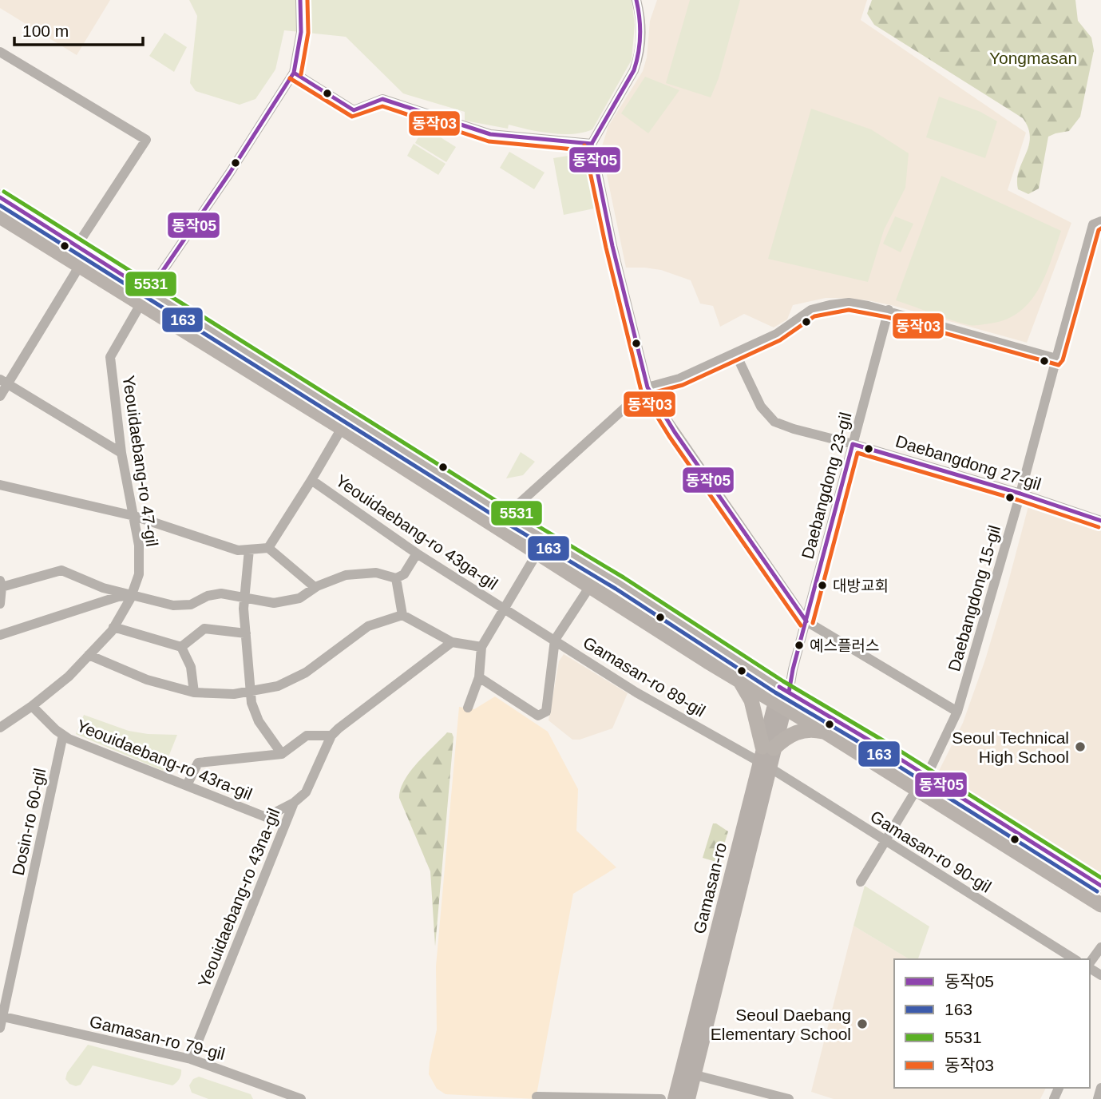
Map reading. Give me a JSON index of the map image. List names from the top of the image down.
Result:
{
  "streets": {
    "main road": ["Gamasan-ro"],
    "street": [
      "Yeouidaebang-ro 47-gil",
      "Daebangdong 27-gil",
      "Daebangdong 23-gil",
      "Yeouidaebang-ro 43ga-gil",
      "Daebangdong 15-gil",
      "Gamasan-ro 89-gil",
      "Yeouidaebang-ro 43ra-gil",
      "Dosin-ro 60-gil",
      "Gamasan-ro 90-gil",
      "Yeouidaebang-ro 43na-gil",
      "Gamasan-ro 79-gil"
    ]
  },
  "crossings": [
    ["Yeouidaebang-ro 47-gil", "Yeouidaebang-ro 43ra-gil"],
    ["Daebangdong 27-gil", "Daebangdong 23-gil"],
    ["Daebangdong 27-gil", "Daebangdong 15-gil"],
    ["Daebangdong 23-gil", "Gamasan-ro"],
    ["Yeouidaebang-ro 43ga-gil", "Gamasan-ro 89-gil"],
    ["Daebangdong 15-gil", "Gamasan-ro 90-gil"],
    ["Gamasan-ro 89-gil", "Gamasan-ro 90-gil"],
    ["Gamasan-ro 89-gil", "Gamasan-ro"],
    ["Yeouidaebang-ro 43ra-gil", "Dosin-ro 60-gil"],
    ["Yeouidaebang-ro 43ra-gil", "Yeouidaebang-ro 43na-gil"],
    ["Dosin-ro 60-gil", "Gamasan-ro 79-gil"],
    ["Gamasan-ro 90-gil", "Gamasan-ro"],
    ["Yeouidaebang-ro 43na-gil", "Gamasan-ro 79-gil"]
  ],
  "parks": ["Yongmasan"],
  "places": [
    "대방교회",
    "예스플러스",
    "Seoul Technical High School",
    "Seoul Daebang Elementary School"
  ],
  "lines": [
    "transit line 동작05",
    "transit line 동작03",
    "transit line 5531",
    "transit line 163"
  ],
  "legend": [
    "동작05",
    "163",
    "5531",
    "동작03"
  ],
  "scale_bar": "100 m"
}
